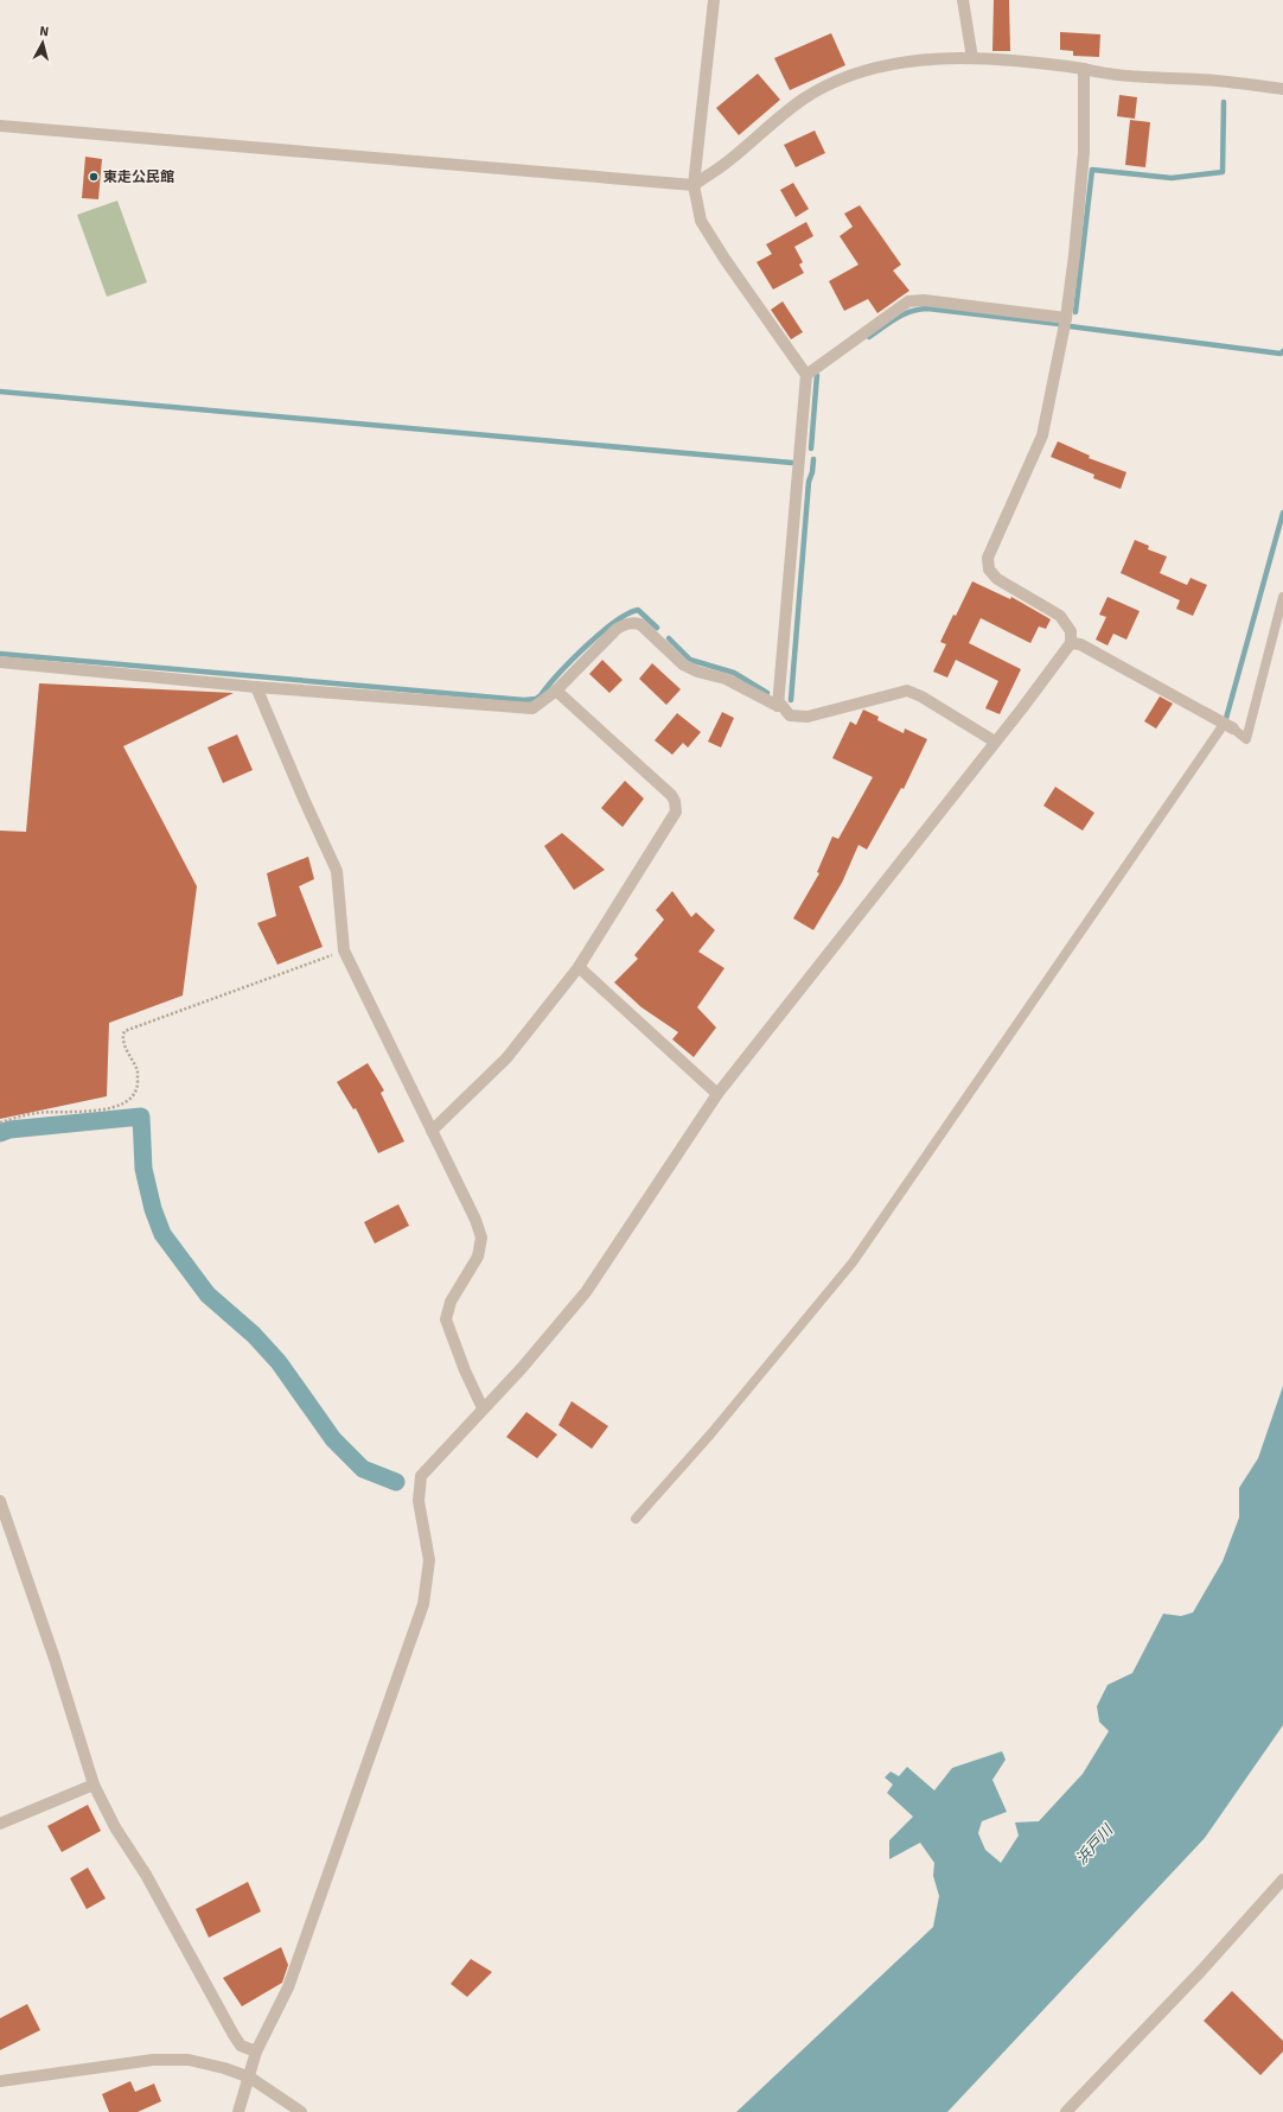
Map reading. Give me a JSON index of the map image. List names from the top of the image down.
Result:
{
  "water": ["浜戸川"],
  "places": ["東走公民館"],
  "north": "top"
}
